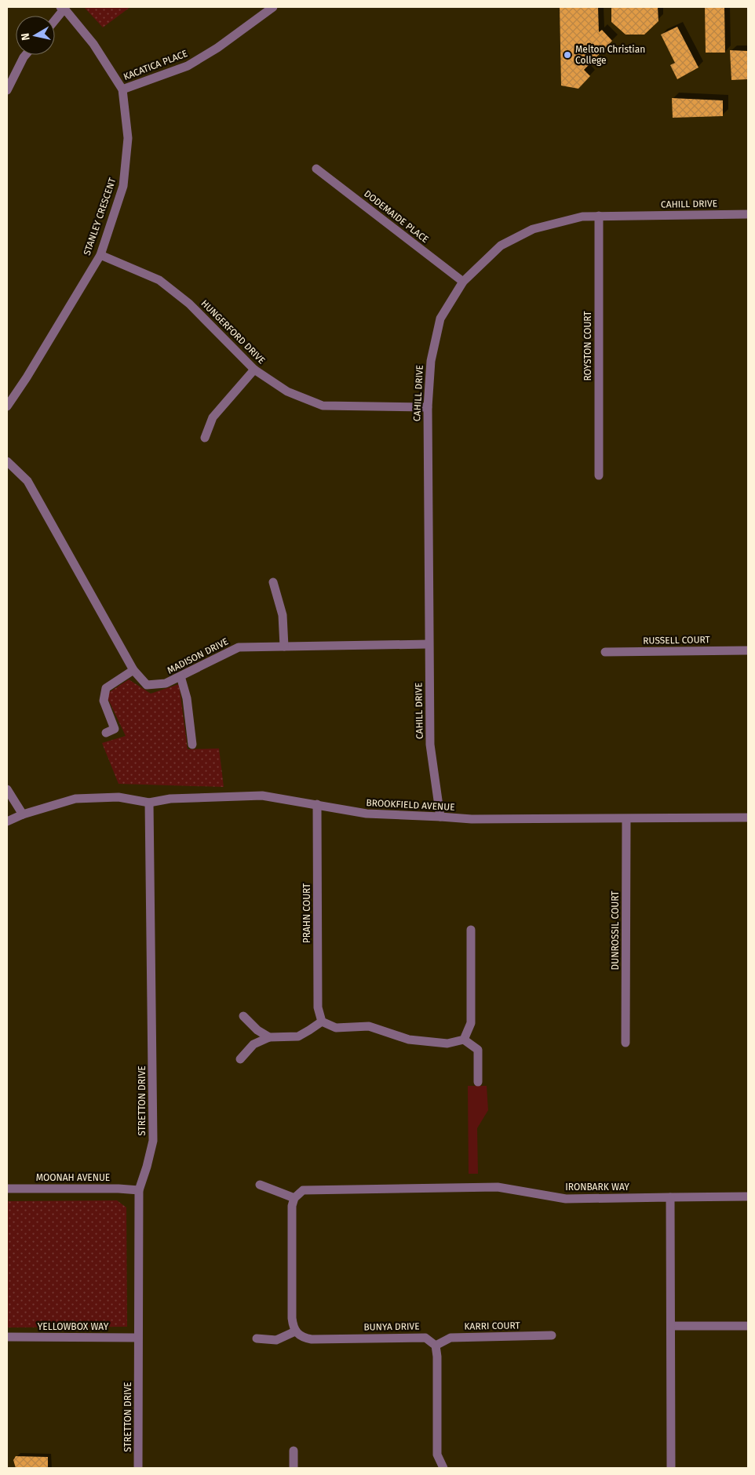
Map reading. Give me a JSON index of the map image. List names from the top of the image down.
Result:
{
  "streets": {
    "street": [
      "KACATICA PLACE",
      "CAHILL DRIVE",
      "STANLEY CRESCENT",
      "DODEMAIDE PLACE",
      "HUNGERFORD DRIVE",
      "ROYSTON COURT",
      "RUSSELL COURT",
      "MADISON DRIVE",
      "BROOKFIELD AVENUE",
      "PRAHN COURT",
      "DUNROSSIL COURT",
      "STRETTON DRIVE",
      "MOONAH AVENUE",
      "IRONBARK WAY",
      "KARRI COURT",
      "YELLOWBOX WAY",
      "BUNYA DRIVE"
    ]
  },
  "crossings": [
    ["KACATICA PLACE", "STANLEY CRESCENT"],
    ["CAHILL DRIVE", "DODEMAIDE PLACE"],
    ["CAHILL DRIVE", "HUNGERFORD DRIVE"],
    ["CAHILL DRIVE", "ROYSTON COURT"],
    ["CAHILL DRIVE", "MADISON DRIVE"],
    ["CAHILL DRIVE", "BROOKFIELD AVENUE"],
    ["STANLEY CRESCENT", "HUNGERFORD DRIVE"],
    ["BROOKFIELD AVENUE", "PRAHN COURT"],
    ["BROOKFIELD AVENUE", "DUNROSSIL COURT"],
    ["BROOKFIELD AVENUE", "STRETTON DRIVE"],
    ["STRETTON DRIVE", "MOONAH AVENUE"],
    ["STRETTON DRIVE", "YELLOWBOX WAY"],
    ["KARRI COURT", "BUNYA DRIVE"]
  ],
  "places": ["Melton Christian College"],
  "north": "left"
}
